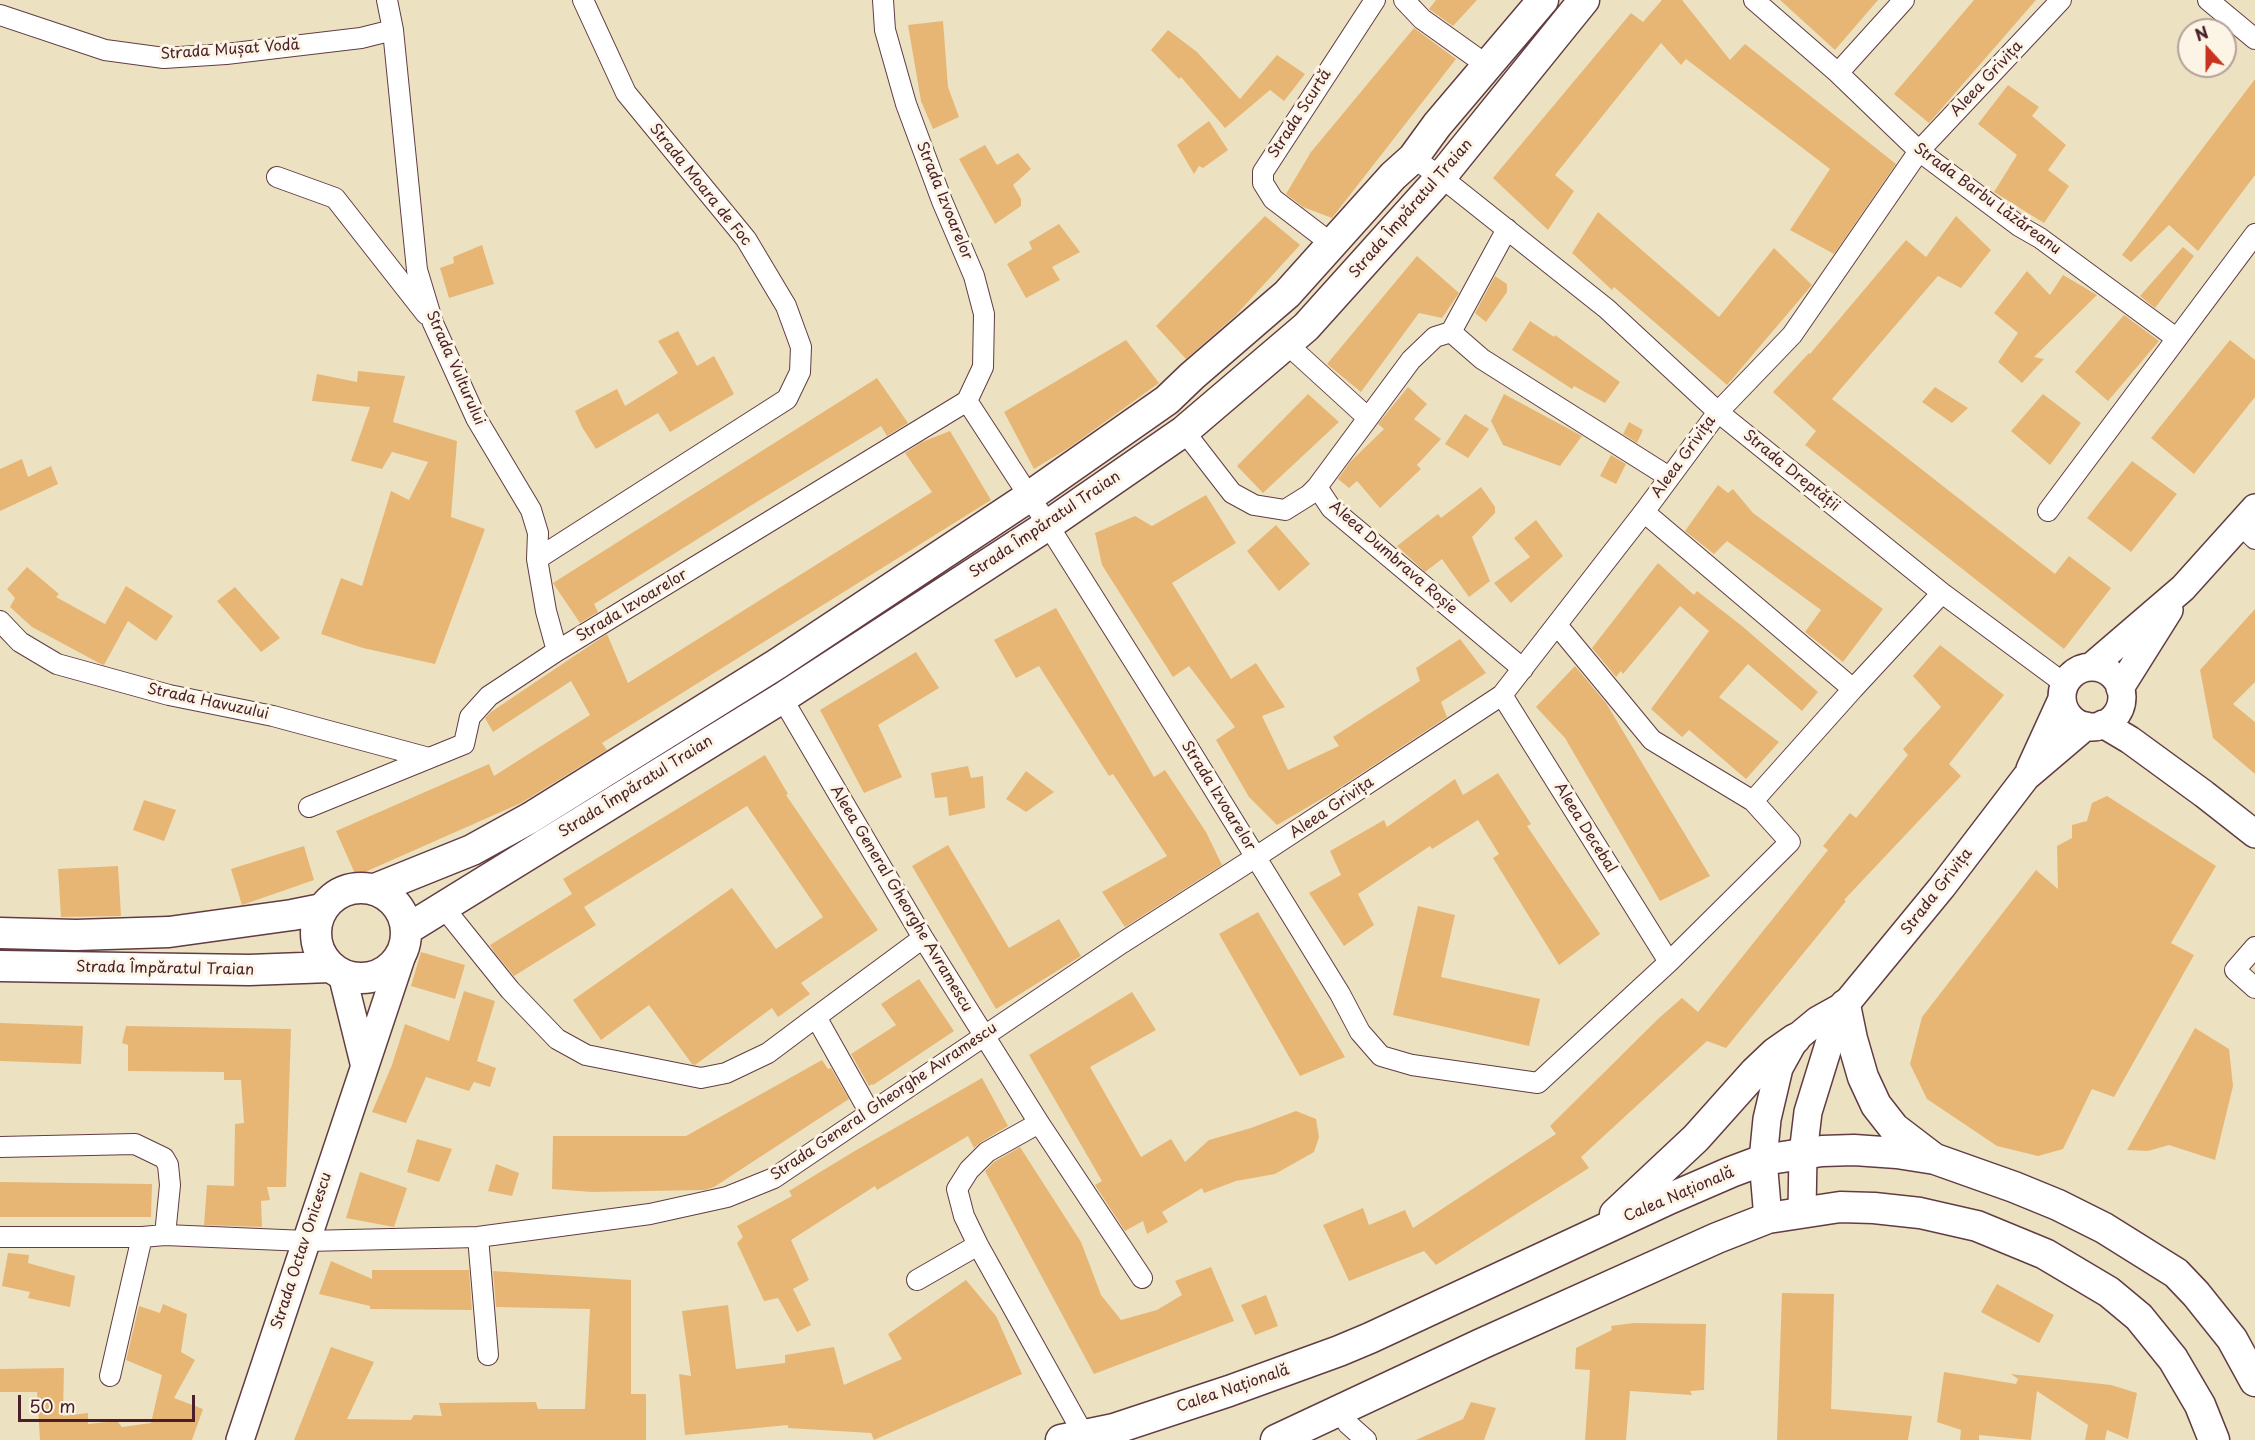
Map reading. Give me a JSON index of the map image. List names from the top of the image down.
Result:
{
  "streets": {
    "main road": [
      "Strada Împăratul Traian",
      "Strada Grivița",
      "Calea Națională",
      "Strada Octav Onicescu"
    ],
    "street": [
      "Strada Mușat Vodă",
      "Aleea Grivița",
      "Strada Scurtă",
      "Strada Moara de Foc",
      "Strada Barbu Lăzăreanu",
      "Strada Izvoarelor",
      "Strada Vulturului",
      "Strada Dreptății",
      "Aleea Dumbrava Roșie",
      "Strada Havuzului",
      "Aleea Decebal",
      "Aleea General Gheorghe Avramescu",
      "Strada General Gheorghe Avramescu"
    ]
  },
  "crossings": [
    ["Strada Mușat Vodă", "Strada Vulturului"],
    ["Aleea Grivița", "Strada Barbu Lăzăreanu"],
    ["Aleea Grivița", "Strada Izvoarelor"],
    ["Aleea Grivița", "Strada Dreptății"],
    ["Aleea Grivița", "Aleea Dumbrava Roșie"],
    ["Aleea Grivița", "Aleea Decebal"],
    ["Aleea Grivița", "Strada General Gheorghe Avramescu"],
    ["Strada Scurtă", "Strada Împăratul Traian"],
    ["Strada Moara de Foc", "Strada Vulturului"],
    ["Strada Izvoarelor", "Strada Împăratul Traian"],
    ["Strada Izvoarelor", "Strada Vulturului"],
    ["Strada Izvoarelor", "Strada Havuzului"],
    ["Strada Izvoarelor", "Aleea Decebal"],
    ["Strada Izvoarelor", "Strada General Gheorghe Avramescu"],
    ["Strada Împăratul Traian", "Strada Dreptății"],
    ["Strada Împăratul Traian", "Aleea Dumbrava Roșie"],
    ["Strada Împăratul Traian", "Aleea General Gheorghe Avramescu"],
    ["Strada Împăratul Traian", "Strada Octav Onicescu"],
    ["Strada Dreptății", "Strada Grivița"],
    ["Strada Grivița", "Calea Națională"],
    ["Aleea General Gheorghe Avramescu", "Strada General Gheorghe Avramescu"],
    ["Strada General Gheorghe Avramescu", "Strada Octav Onicescu"]
  ],
  "scale_bar": "50 m",
  "north": "top"
}
